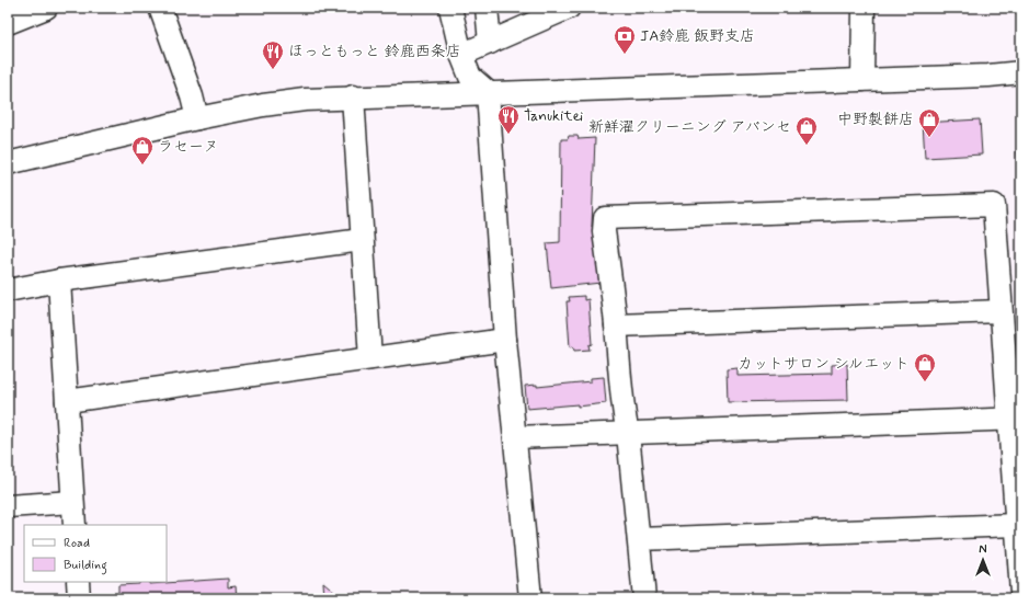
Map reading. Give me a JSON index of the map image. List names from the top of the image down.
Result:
{
  "places": {
    "bank": ["JA鈴鹿 飯野支店"],
    "restaurant": ["ほっともっと 鈴鹿西条店", "Tanukitei"],
    "shop": [
      "中野製餅店",
      "新鮮濯クリーニング アバンセ",
      "ラセーヌ",
      "カットサロン シルエット"
    ]
  },
  "legend": ["Road", "Building"],
  "north": "top"
}
